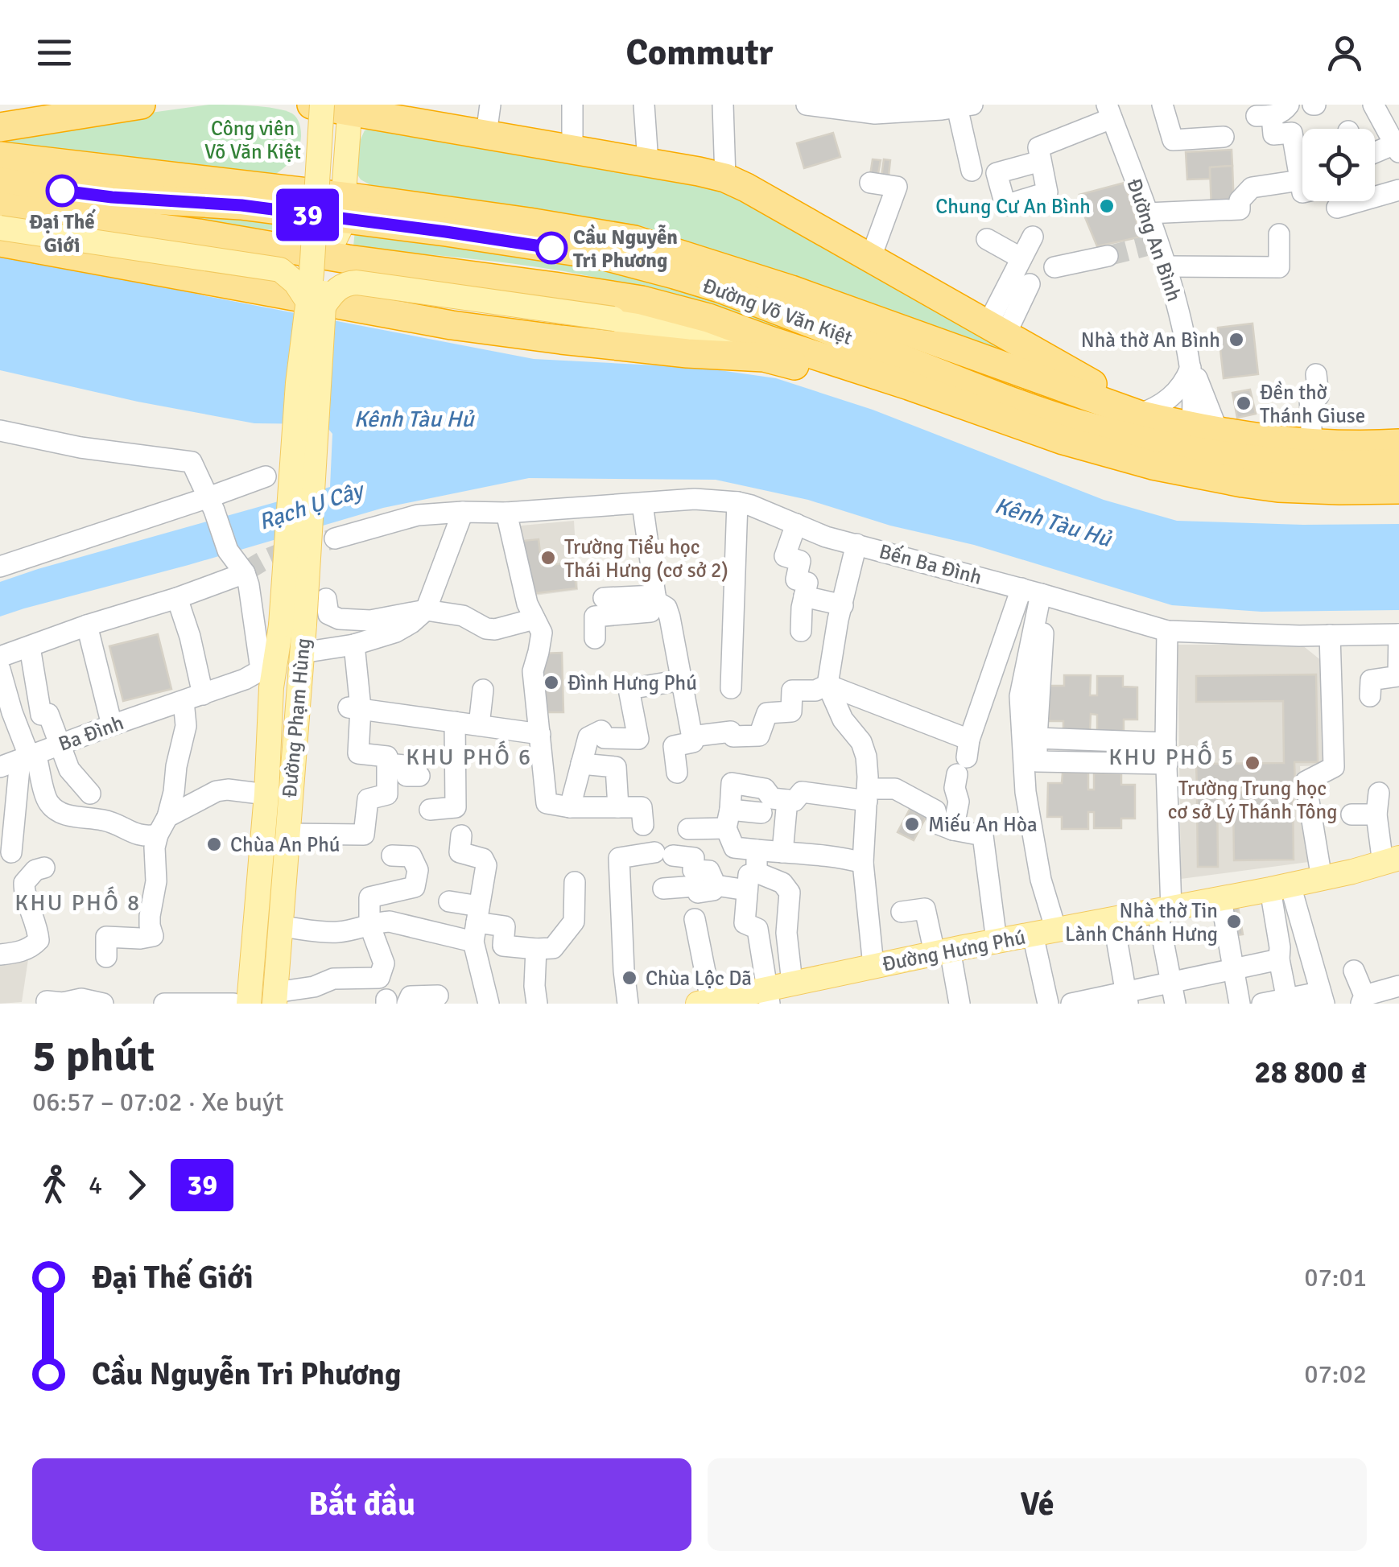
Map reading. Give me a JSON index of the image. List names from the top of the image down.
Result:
{
  "streets": {
    "highway": ["Đường Võ Văn Kiệt"],
    "main road": ["Đường Phạm Hùng", "Đường Hưng Phú"],
    "street": ["Đường An Bình", "Bến Ba Đình", "Ba Đình"]
  },
  "crossings": [
    ["Đường An Bình", "Đường Võ Văn Kiệt"],
    ["Đường Phạm Hùng", "Ba Đình"]
  ],
  "districts": ["KHU PHỐ 6", "KHU PHỐ 5", "KHU PHỐ 8"],
  "water": ["Kênh Tàu Hủ", "Rạch Ụ Cây"],
  "parks": ["Công viên Võ Văn Kiệt"],
  "places": [
    "Đại Thế Giới",
    "Chung Cư An Bình",
    "Cầu Nguyễn Tri Phương",
    "Nhà thờ An Bình",
    "Đền thờ Thánh Giuse",
    "Trường Tiểu học Thái Hưng (cơ sở 2)",
    "Đình Hưng Phú",
    "Trường Trung học cơ sở Lý Thánh Tông",
    "Miếu An Hòa",
    "Chùa An Phú",
    "Nhà thờ Tin Lành Chánh Hưng",
    "Chùa Lộc Dã"
  ],
  "lines": ["bus line 39"],
  "page": {
    "header": "Commutr",
    "on_map": "39",
    "heading": ["5 phút", "06:57 – 07:02 · Xe buýt", "28 800 ₫"],
    "legs": ["4", "39"],
    "list": [
      {
        "name": "Đại Thế Giới",
        "value": "07:01"
      },
      {
        "name": "Cầu Nguyễn Tri Phương",
        "value": "07:02"
      }
    ],
    "buttons": ["Bắt đầu", "Vé"]
  }
}
